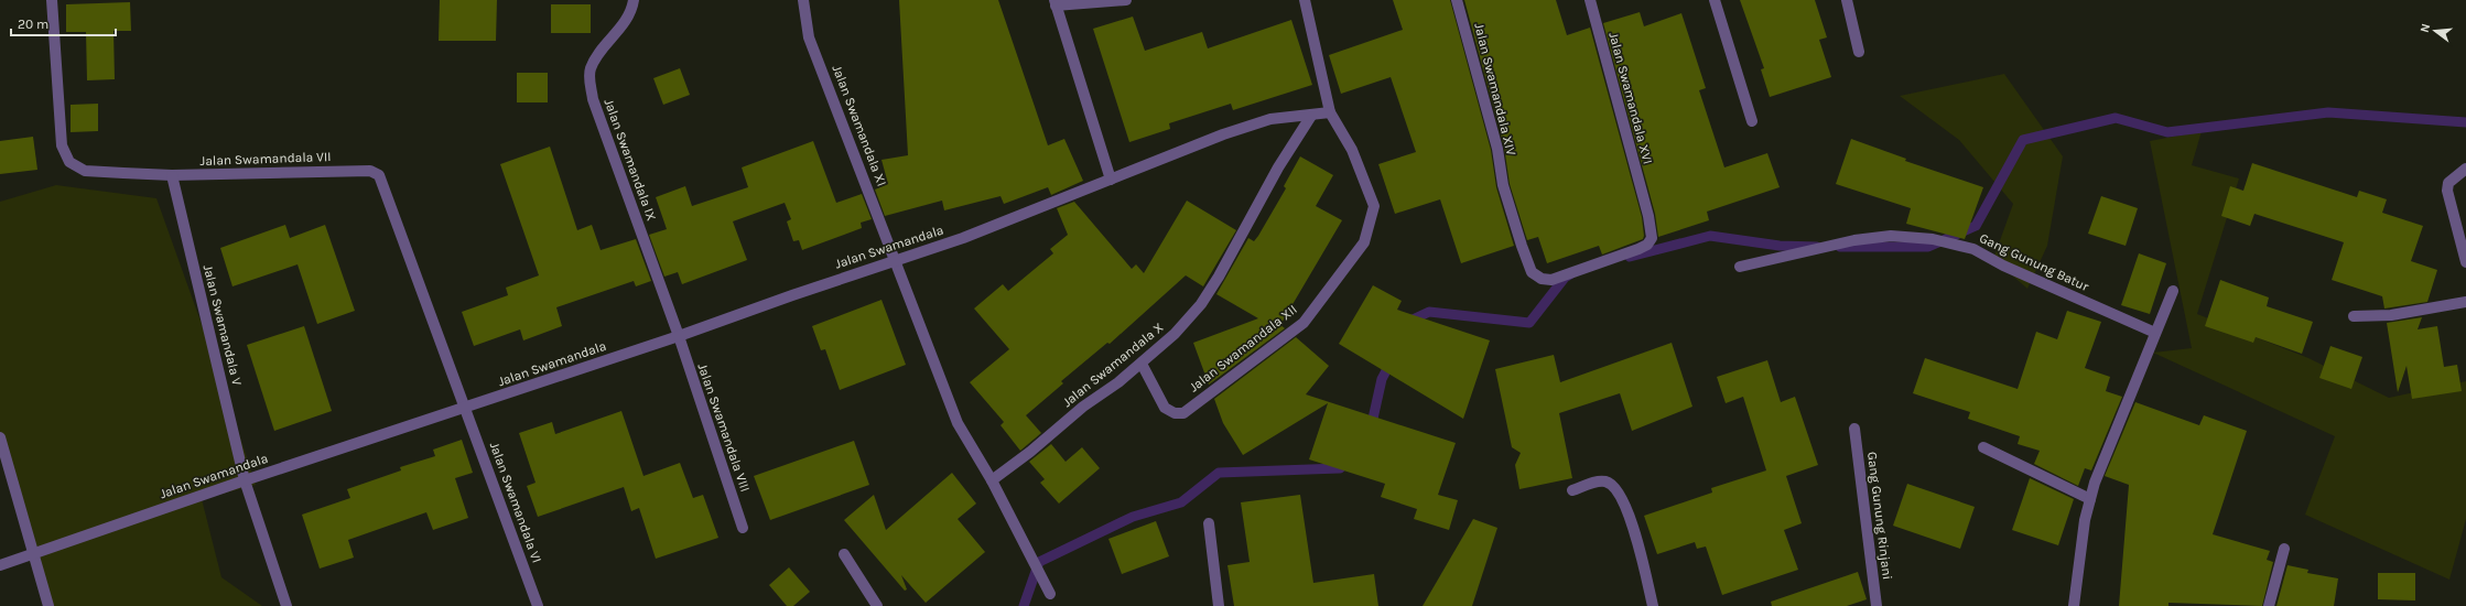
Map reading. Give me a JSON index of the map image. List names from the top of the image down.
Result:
{
  "streets": {
    "street": [
      "Jalan Swamandala XIV",
      "Jalan Swamandala XVI",
      "Jalan Swamandala XI",
      "Jalan Swamandala VII",
      "Jalan Swamandala IX",
      "Jalan Swamandala",
      "Gang Gunung Batur",
      "Jalan Swamandala V",
      "Jalan Swamandala XII",
      "Jalan Swamandala X",
      "Jalan Swamandala VIII",
      "Jalan Swamandala VI",
      "Gang Gunung Rinjani"
    ]
  },
  "crossings": [
    ["Jalan Swamandala XIV", "Jalan Swamandala XVI"],
    ["Jalan Swamandala XI", "Jalan Swamandala"],
    ["Jalan Swamandala VII", "Jalan Swamandala"],
    ["Jalan Swamandala VII", "Jalan Swamandala V"],
    ["Jalan Swamandala VII", "Jalan Swamandala VI"],
    ["Jalan Swamandala IX", "Jalan Swamandala"],
    ["Jalan Swamandala IX", "Jalan Swamandala VIII"],
    ["Jalan Swamandala", "Jalan Swamandala V"],
    ["Jalan Swamandala", "Jalan Swamandala XII"],
    ["Jalan Swamandala", "Jalan Swamandala X"],
    ["Jalan Swamandala", "Jalan Swamandala VIII"],
    ["Jalan Swamandala", "Jalan Swamandala VI"],
    ["Jalan Swamandala XII", "Jalan Swamandala X"]
  ],
  "scale_bar": "20 m",
  "north": "left"
}
